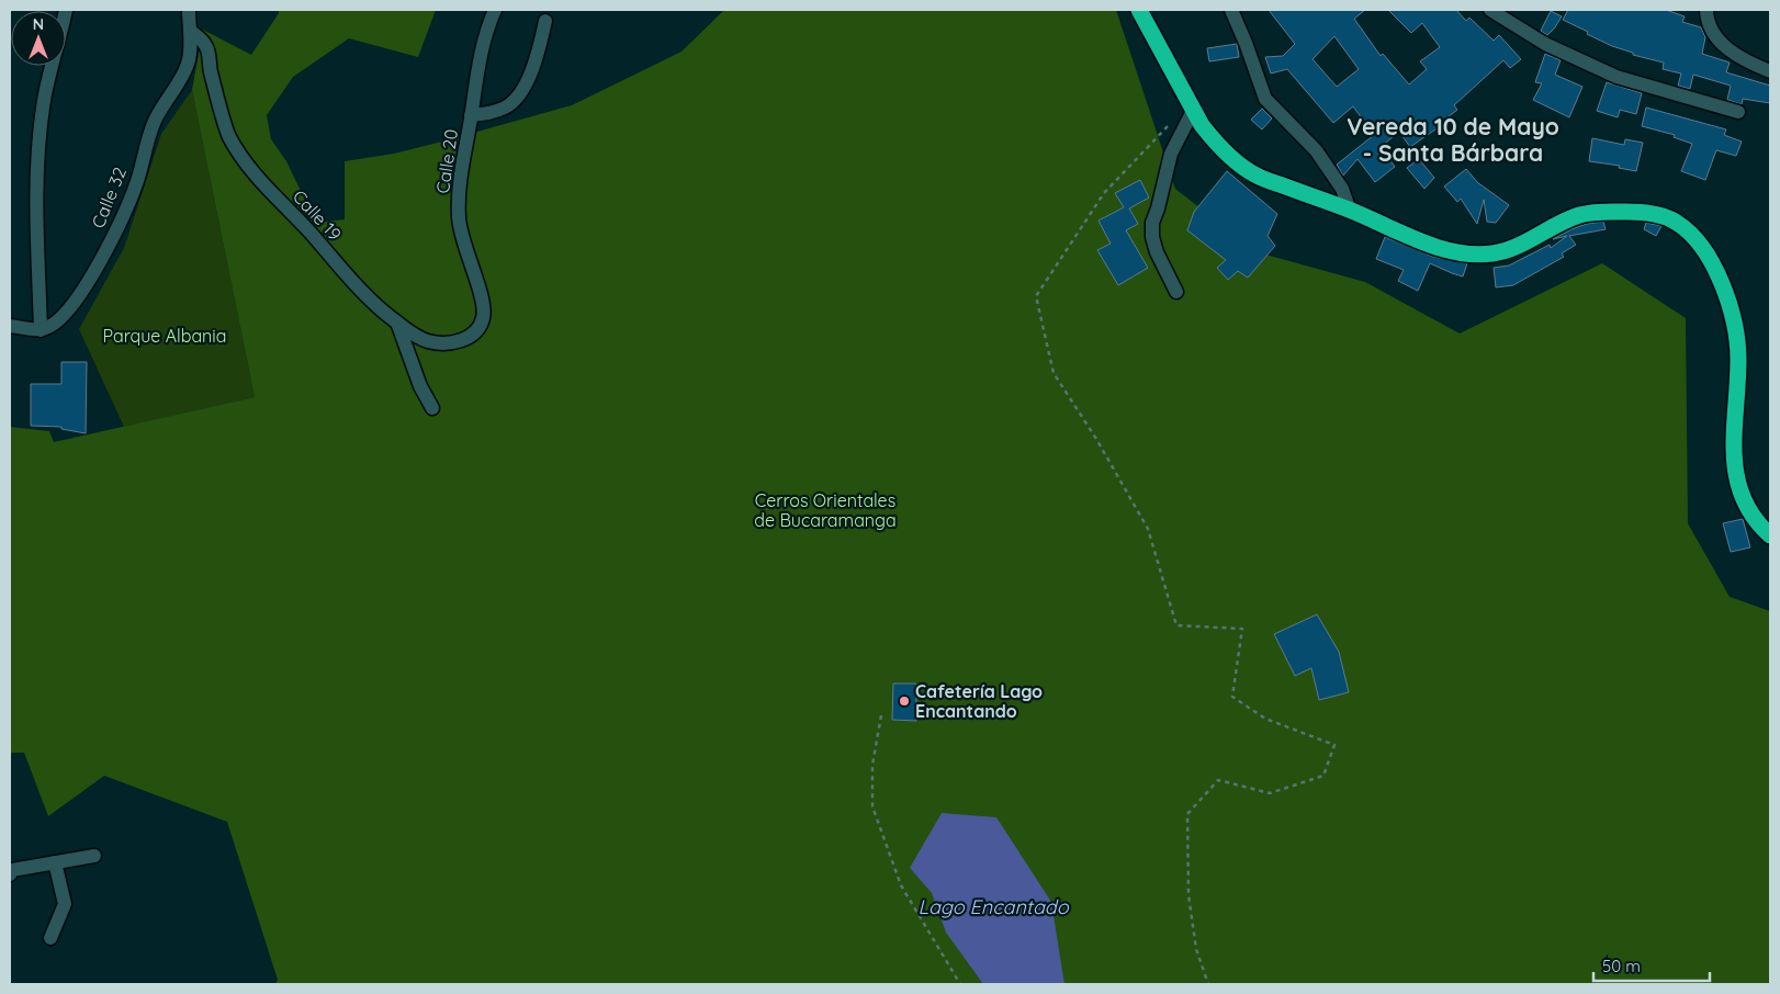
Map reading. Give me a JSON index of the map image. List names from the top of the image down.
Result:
{
  "streets": {
    "street": ["Calle 20", "Calle 32", "Calle 19"]
  },
  "crossings": [
    ["Calle 20", "Calle 19"],
    ["Calle 32", "Calle 19"]
  ],
  "districts": ["Vereda 10 de Mayo - Santa Bárbara"],
  "water": ["Lago Encantado"],
  "parks": ["Parque Albania", "Cerros Orientales de Bucaramanga"],
  "places": ["Cafetería Lago Encantando"],
  "scale_bar": "50 m",
  "north": "top"
}
